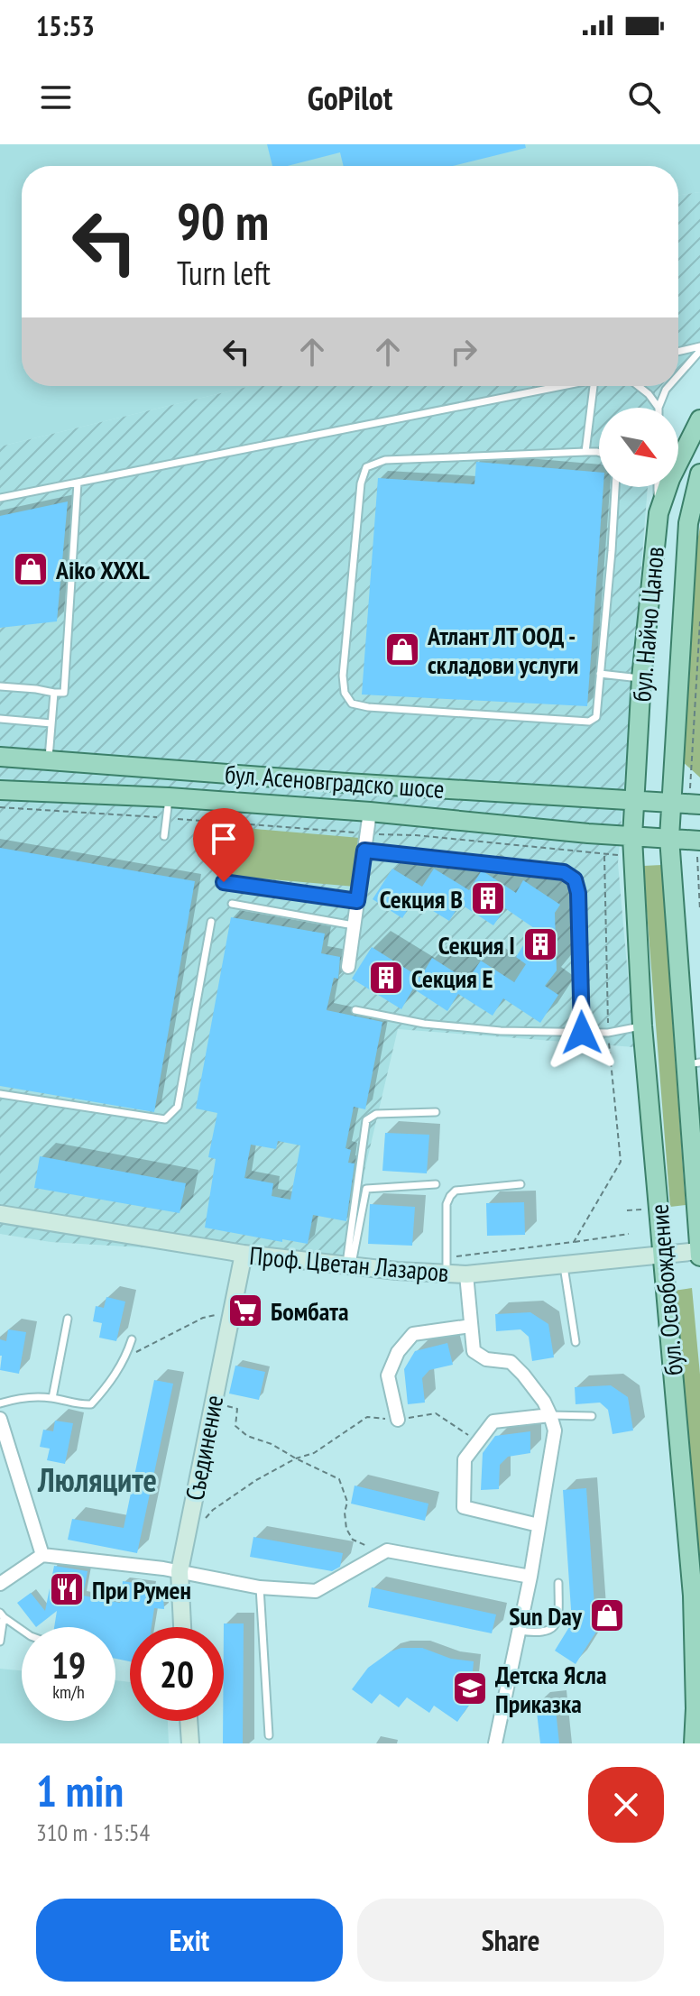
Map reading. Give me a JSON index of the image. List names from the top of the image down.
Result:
{
  "streets": {
    "main road": ["бул. Найчо Цанов", "бул. Асеновградско шосе", "бул. Освобождение"],
    "street": ["Проф. Цветан Лазаров", "Съединение"]
  },
  "crossings": [
    ["бул. Найчо Цанов", "бул. Асеновградско шосе"],
    ["бул. Найчо Цанов", "бул. Освобождение"],
    ["бул. Асеновградско шосе", "бул. Освобождение"],
    ["Проф. Цветан Лазаров", "бул. Освобождение"],
    ["Проф. Цветан Лазаров", "Съединение"]
  ],
  "districts": ["Люляците"],
  "places": {
    "shop": ["Aiko XXXL", "Атлант ЛТ ООД - складови услуги", "Sun Day"],
    "building": ["Секция B", "Секция I", "Секция E"],
    "supermarket": ["Бомбата"],
    "restaurant": ["При Румен"],
    "school or university": ["Детска Ясла Приказка"]
  },
  "north": "bottom right",
  "page": {
    "status": "15:53",
    "header": "GoPilot",
    "turn": ["90 m", "Turn left"],
    "speed": "19 km/h",
    "limit": "20",
    "heading": ["1 min", "310 m · 15:54"],
    "buttons": ["Exit", "Share"]
  }
}
